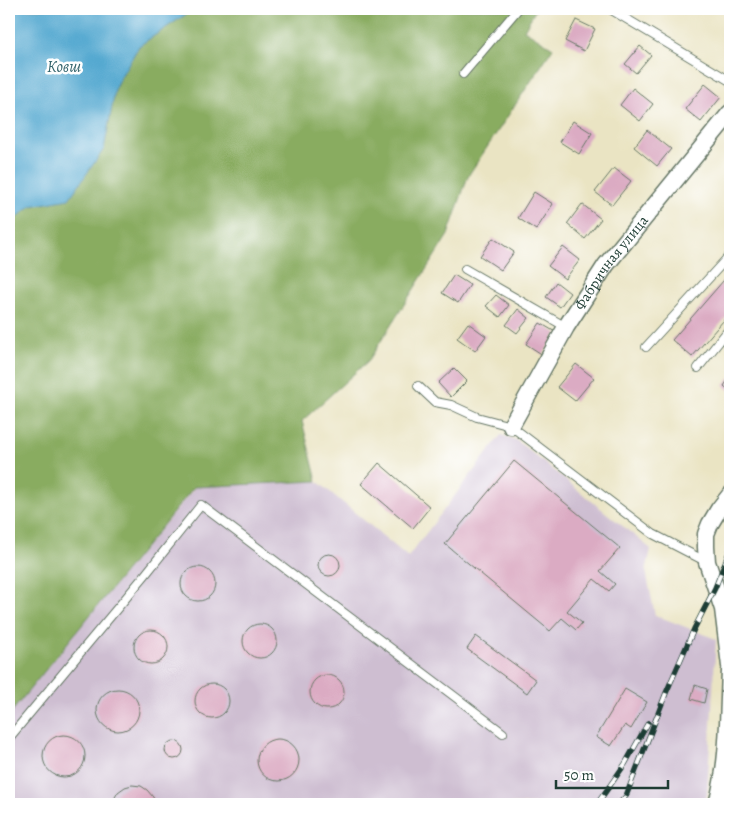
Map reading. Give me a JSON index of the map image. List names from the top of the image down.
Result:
{
  "streets": {
    "street": ["Фабричная улица"]
  },
  "water": ["Ковш"],
  "scale_bar": "50 m"
}
